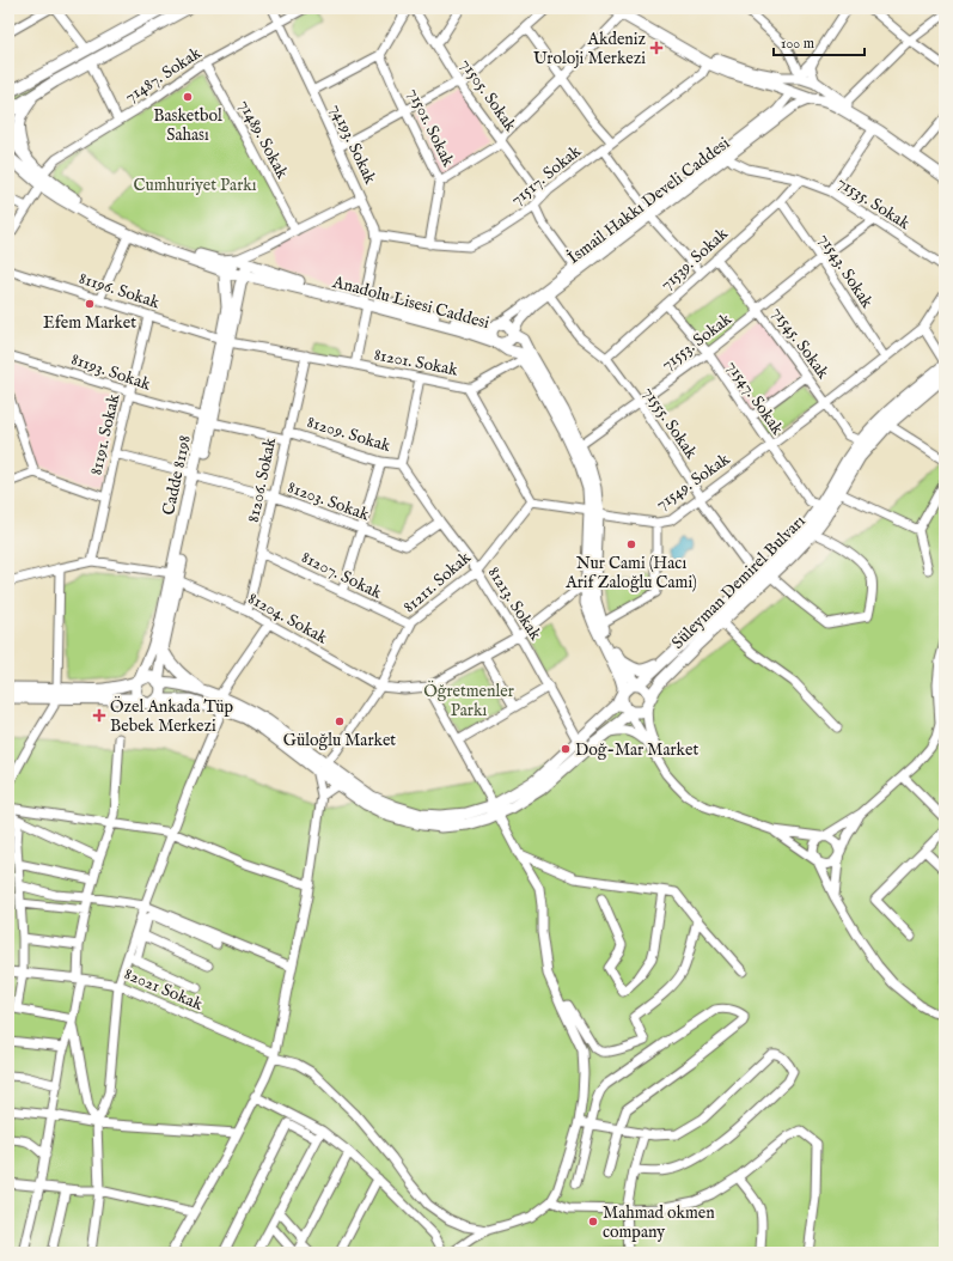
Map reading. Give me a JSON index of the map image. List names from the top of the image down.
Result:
{
  "streets": {
    "main road": ["Anadolu Lisesi Caddesi", "Cadde 81198", "Süleyman Demirel Bulvarı"],
    "street": [
      "71487. Sokak",
      "71505. Sokak",
      "71501. Sokak",
      "71489. Sokak",
      "74193. Sokak",
      "71517. Sokak",
      "İsmail Hakkı Develi Caddesi",
      "71535. Sokak",
      "71539. Sokak",
      "71543. Sokak",
      "81196. Sokak",
      "71553. Sokak",
      "71545. Sokak",
      "81201. Sokak",
      "81193. Sokak",
      "71547. Sokak",
      "71555. Sokak",
      "81209. Sokak",
      "81191. Sokak",
      "81206. Sokak",
      "71549. Sokak",
      "81203. Sokak",
      "81207. Sokak",
      "81211. Sokak",
      "81213. Sokak",
      "81204. Sokak",
      "82021 Sokak"
    ]
  },
  "crossings": [
    ["71487. Sokak", "71489. Sokak"],
    ["71487. Sokak", "74193. Sokak"],
    ["71505. Sokak", "71517. Sokak"],
    ["71501. Sokak", "71517. Sokak"],
    ["74193. Sokak", "71517. Sokak"],
    ["İsmail Hakkı Develi Caddesi", "71535. Sokak"],
    ["İsmail Hakkı Develi Caddesi", "Anadolu Lisesi Caddesi"],
    ["İsmail Hakkı Develi Caddesi", "71555. Sokak"],
    ["71535. Sokak", "71539. Sokak"],
    ["71535. Sokak", "71553. Sokak"],
    ["71539. Sokak", "71543. Sokak"],
    ["71539. Sokak", "71545. Sokak"],
    ["71539. Sokak", "71547. Sokak"],
    ["71539. Sokak", "71555. Sokak"],
    ["71543. Sokak", "71553. Sokak"],
    ["71543. Sokak", "71549. Sokak"],
    ["81196. Sokak", "81201. Sokak"],
    ["81196. Sokak", "81191. Sokak"],
    ["81196. Sokak", "Cadde 81198"],
    ["Anadolu Lisesi Caddesi", "71553. Sokak"],
    ["Anadolu Lisesi Caddesi", "Cadde 81198"],
    ["Anadolu Lisesi Caddesi", "71549. Sokak"],
    ["Anadolu Lisesi Caddesi", "Süleyman Demirel Bulvarı"],
    ["71553. Sokak", "71545. Sokak"],
    ["71553. Sokak", "71547. Sokak"],
    ["71553. Sokak", "71555. Sokak"],
    ["71545. Sokak", "71549. Sokak"],
    ["71545. Sokak", "Süleyman Demirel Bulvarı"],
    ["81201. Sokak", "Cadde 81198"],
    ["81201. Sokak", "81206. Sokak"],
    ["81201. Sokak", "81211. Sokak"],
    ["81193. Sokak", "81209. Sokak"],
    ["81193. Sokak", "81191. Sokak"],
    ["81193. Sokak", "Cadde 81198"],
    ["81193. Sokak", "81206. Sokak"],
    ["71547. Sokak", "71549. Sokak"],
    ["71547. Sokak", "Süleyman Demirel Bulvarı"],
    ["71555. Sokak", "71549. Sokak"],
    ["71555. Sokak", "Süleyman Demirel Bulvarı"],
    ["81209. Sokak", "81206. Sokak"],
    ["81209. Sokak", "81213. Sokak"],
    ["81191. Sokak", "81203. Sokak"],
    ["81191. Sokak", "81204. Sokak"],
    ["Cadde 81198", "81203. Sokak"],
    ["Cadde 81198", "81204. Sokak"],
    ["81206. Sokak", "81203. Sokak"],
    ["81206. Sokak", "81207. Sokak"],
    ["81206. Sokak", "81204. Sokak"],
    ["81203. Sokak", "81213. Sokak"],
    ["81207. Sokak", "81211. Sokak"],
    ["81211. Sokak", "81213. Sokak"],
    ["81211. Sokak", "81204. Sokak"]
  ],
  "parks": ["Cumhuriyet Parkı", "Öğretmenler Parkı"],
  "places": {
    "health": ["Akdeniz Uroloji Merkezi", "Özel Ankada Tüp Bebek Merkezi"],
    "other": [
      "Basketbol Sahası",
      "Efem Market",
      "Nur Cami (Hacı Arif Zaloğlu Cami)",
      "Güloğlu Market",
      "Doğ-Mar Market",
      "Mahmad okmen company"
    ]
  },
  "scale_bar": "100 m"
}
